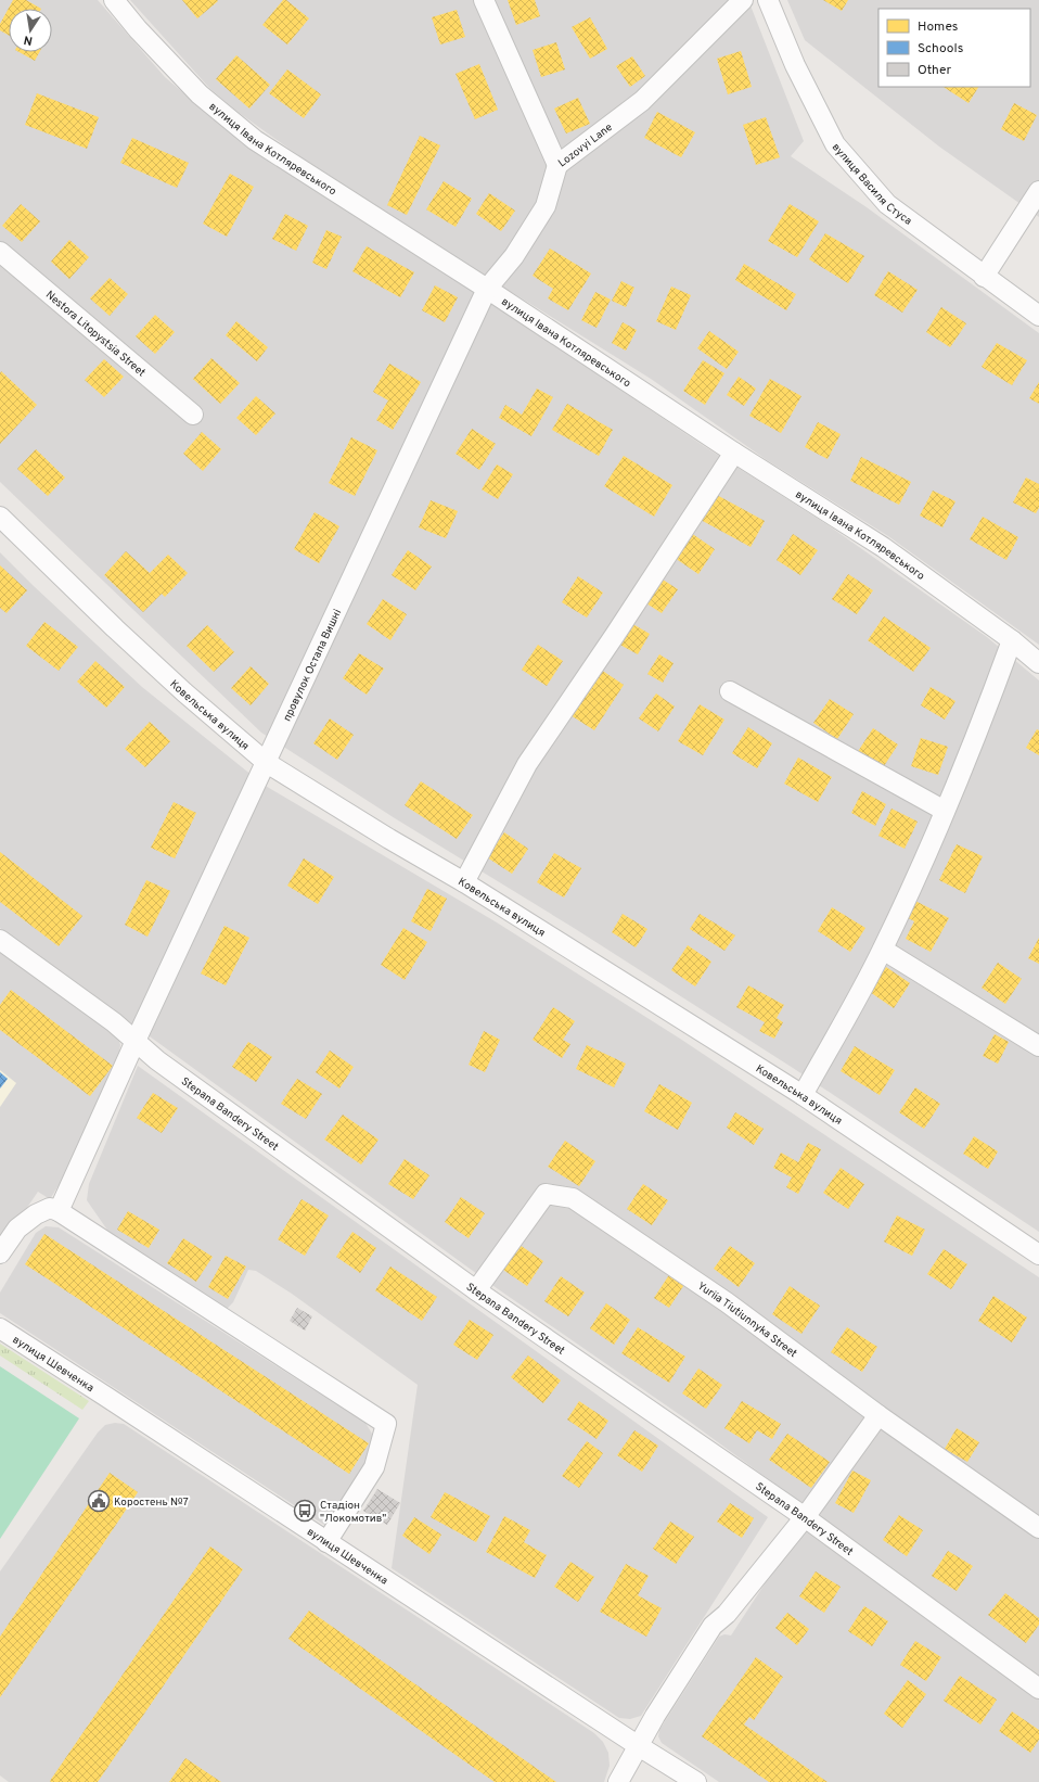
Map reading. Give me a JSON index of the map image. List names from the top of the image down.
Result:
{
  "streets": {
    "street": [
      "Lozovyi Lane",
      "вулиця Івана Котляревського",
      "вулиця Василя Стуса",
      "Nestora Litopystsia Street",
      "провулок Остапа Вишні",
      "Ковельська вулиця",
      "Stepana Bandery Street",
      "Yuriia Tiutiunnyka Street",
      "вулиця Шевченка"
    ]
  },
  "crossings": [
    ["Lozovyi Lane", "провулок Остапа Вишні"],
    ["вулиця Івана Котляревського", "провулок Остапа Вишні"],
    ["провулок Остапа Вишні", "Ковельська вулиця"],
    ["провулок Остапа Вишні", "Stepana Bandery Street"],
    ["Stepana Bandery Street", "Yuriia Tiutiunnyka Street"]
  ],
  "places": {
    "public building": ["Коростень №7"],
    "bus stop": ["Стадіон \"Локомотив\""]
  },
  "legend": ["Homes", "Schools", "Other"],
  "north": "bottom"
}
